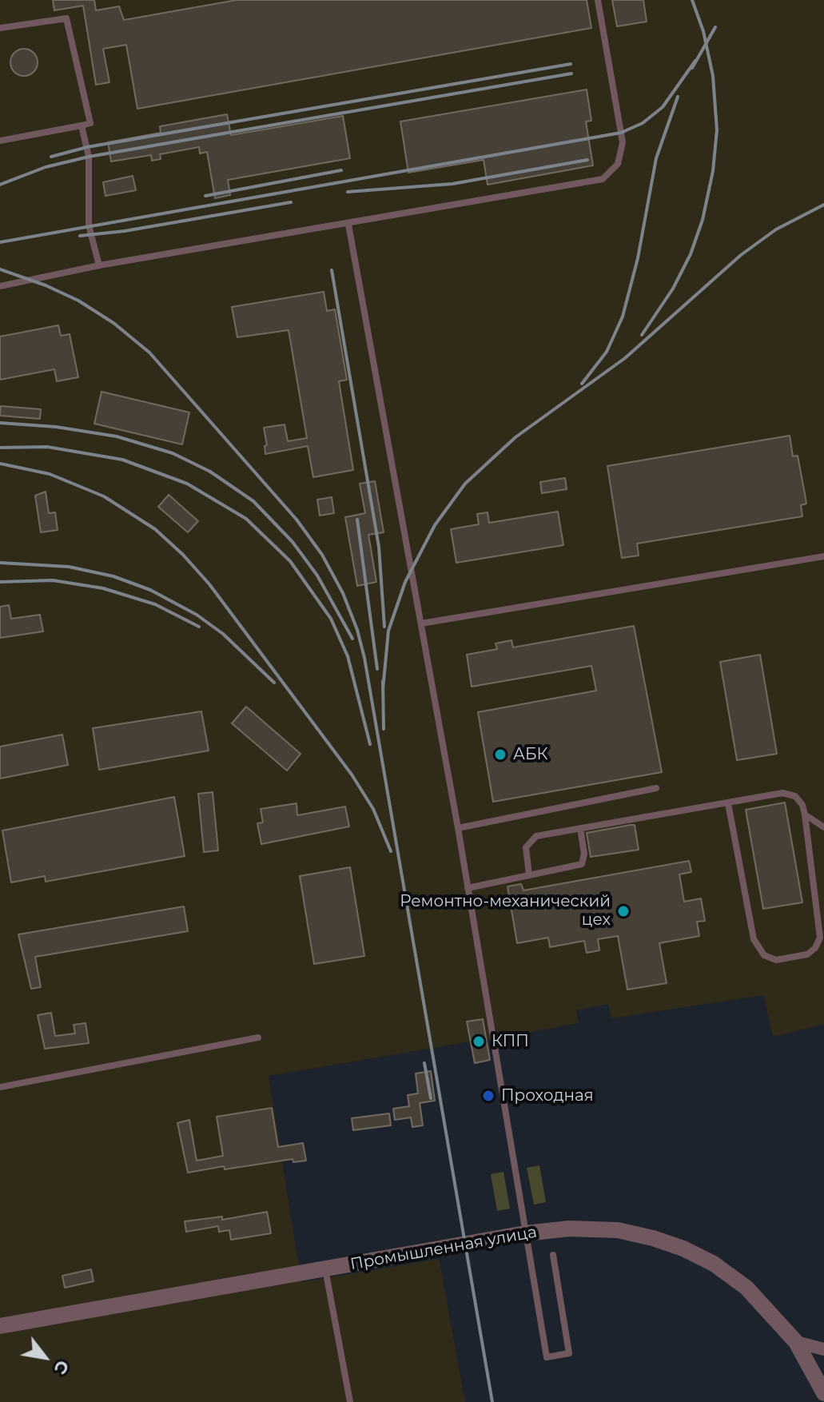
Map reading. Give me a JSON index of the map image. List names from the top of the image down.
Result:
{
  "streets": {
    "street": ["Промышленная улица"]
  },
  "places": [
    "АБК",
    "Ремонтно-механический цех",
    "КПП",
    "Проходная"
  ],
  "north": "bottom right"
}
